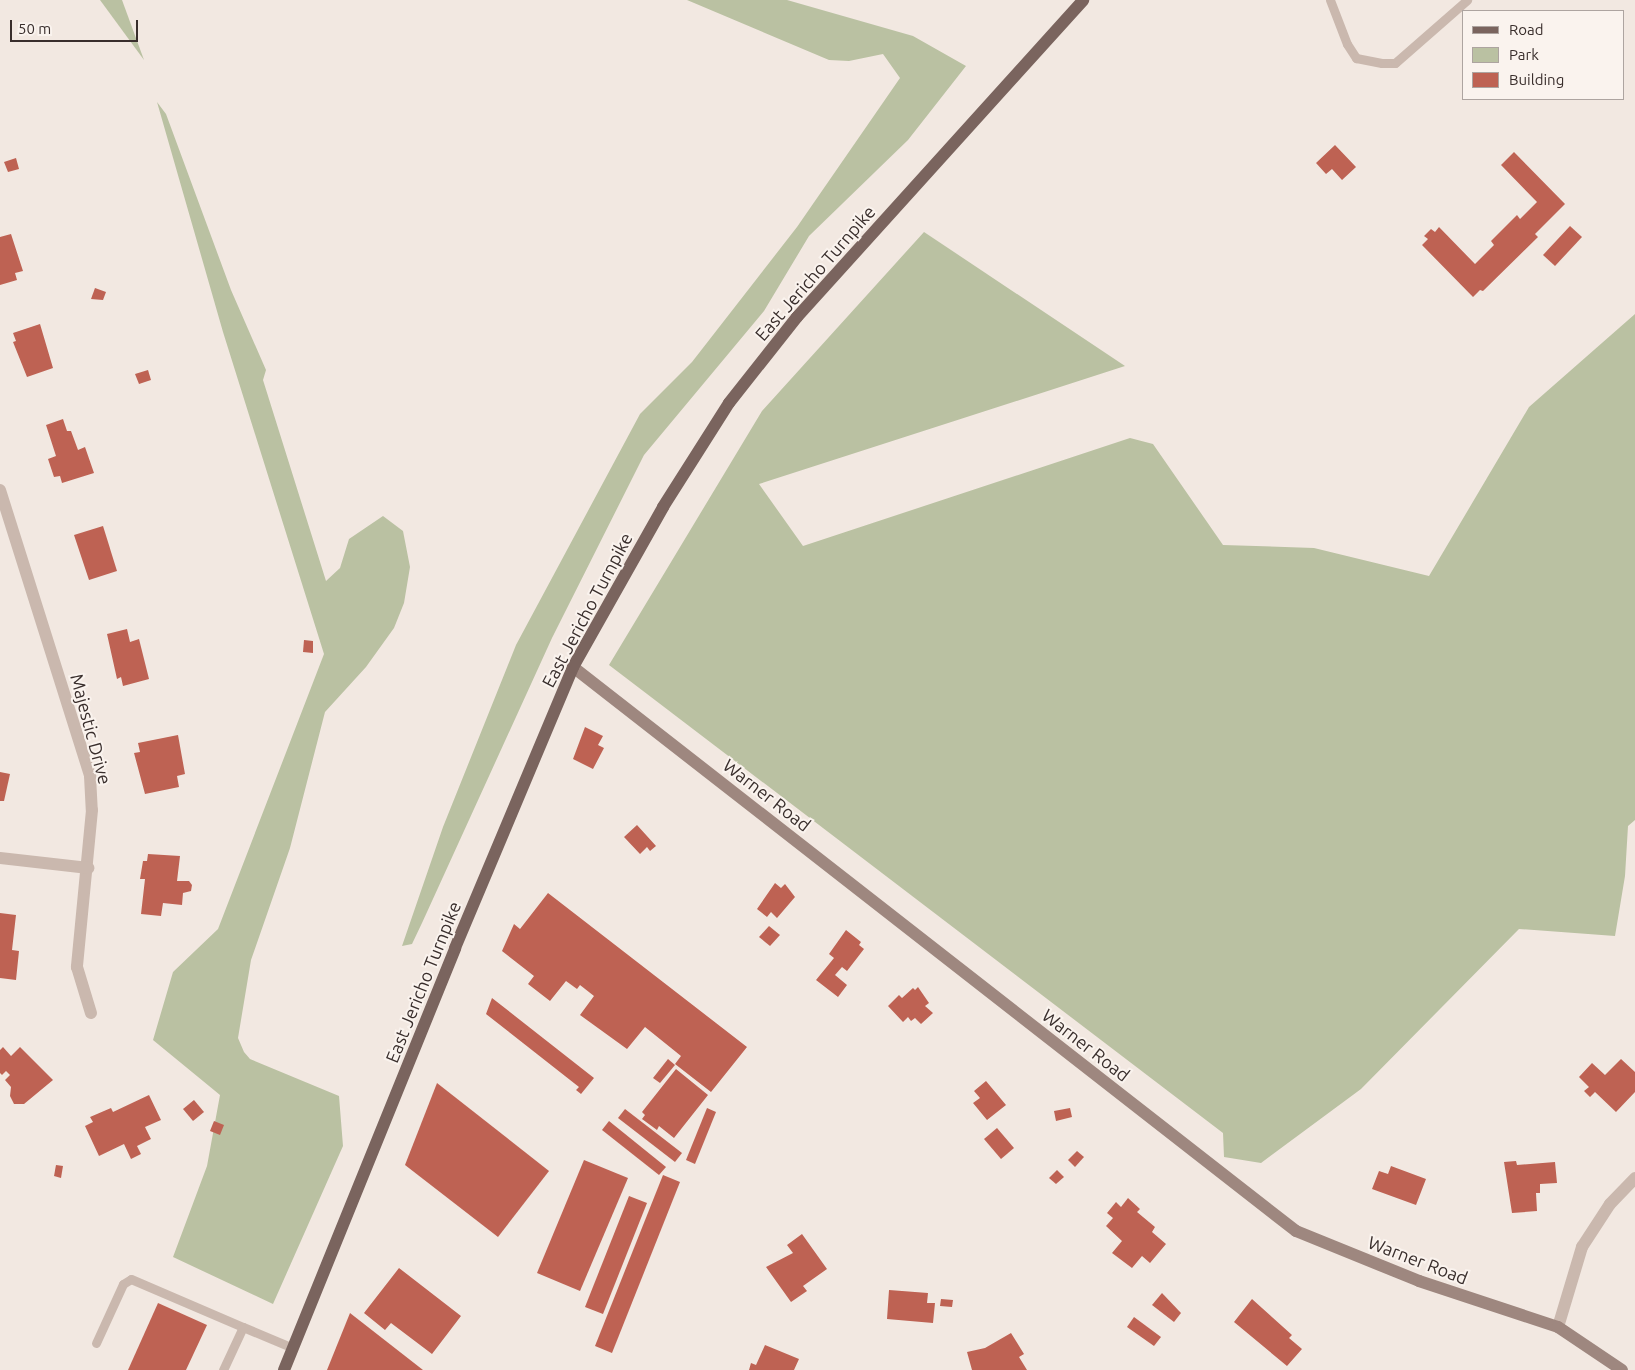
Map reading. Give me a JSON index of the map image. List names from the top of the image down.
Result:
{
  "streets": {
    "main road": ["East Jericho Turnpike"],
    "street": ["Majestic Drive", "Warner Road"]
  },
  "crossings": [
    ["East Jericho Turnpike", "Warner Road"]
  ],
  "legend": ["Road", "Park", "Building"],
  "scale_bar": "50 m"
}
